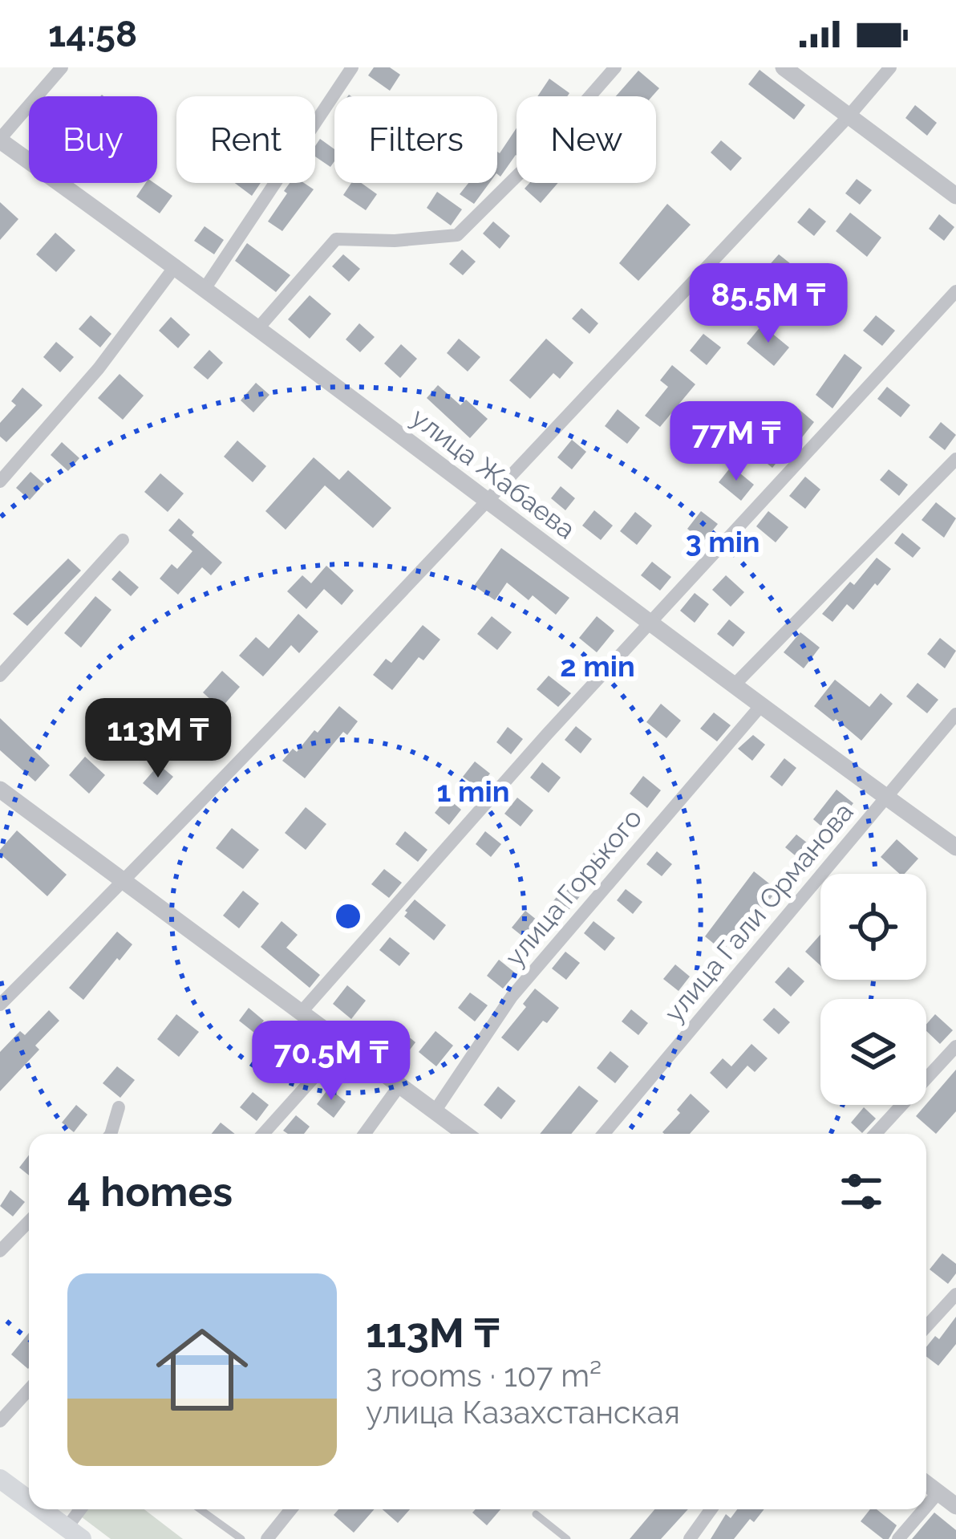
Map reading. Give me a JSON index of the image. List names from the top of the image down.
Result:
{
  "streets": {
    "street": ["улица Жабаева", "улица Горького", "улица Гали Орманова"]
  },
  "crossings": [
    ["улица Жабаева", "улица Горького"],
    ["улица Жабаева", "улица Гали Орманова"]
  ],
  "page": {
    "status": "14:58",
    "chip": [
      "Buy",
      "Rent",
      "Filters",
      "New"
    ],
    "price": [
      "85.5M ₸",
      "77M ₸",
      "113M ₸",
      "70.5M ₸"
    ],
    "heading": "4 homes",
    "list": [
      {
        "name": "113M ₸",
        "note": "3 rooms · 107 m² · улица Казахстанская"
      }
    ]
  },
  "rings": ["3 min", "2 min", "1 min"]
}
